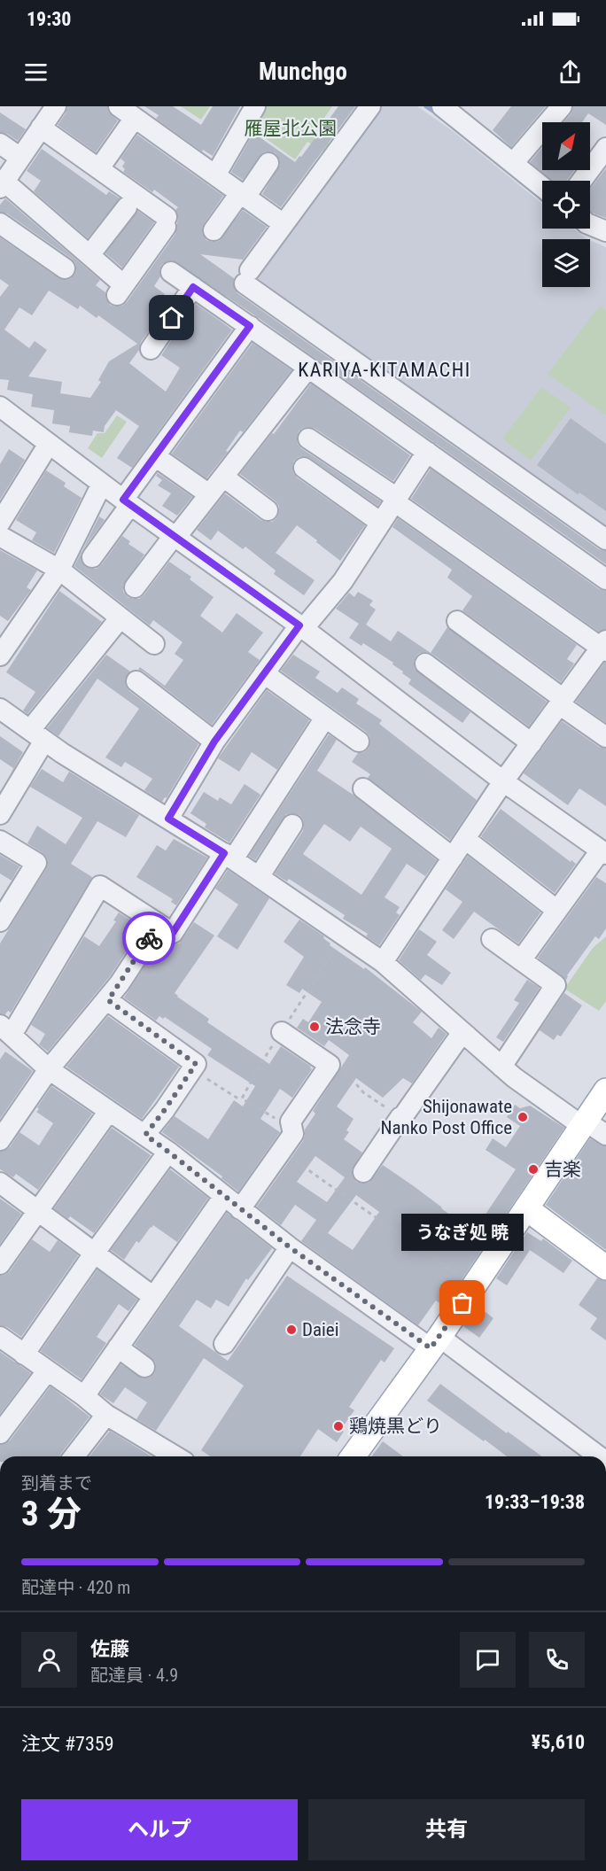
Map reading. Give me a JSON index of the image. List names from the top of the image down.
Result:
{
  "districts": ["KARIYA-KITAMACHI"],
  "parks": ["雁屋北公園"],
  "places": [
    "法念寺",
    "Shijonawate Nanko Post Office",
    "吉楽",
    "うなぎ処 暁",
    "Daiei",
    "鶏焼黒どり"
  ],
  "north": "top right",
  "page": {
    "status": "19:30",
    "header": "Munchgo",
    "bubble": "うなぎ処 暁",
    "heading": ["3 分", "到着まで", "19:33–19:38"],
    "panel": [
      "佐藤",
      "配達員 · 4.9",
      "注文 #7359",
      "¥5,610"
    ],
    "bar": "配達中 · 420 m",
    "buttons": ["ヘルプ", "共有"]
  }
}
